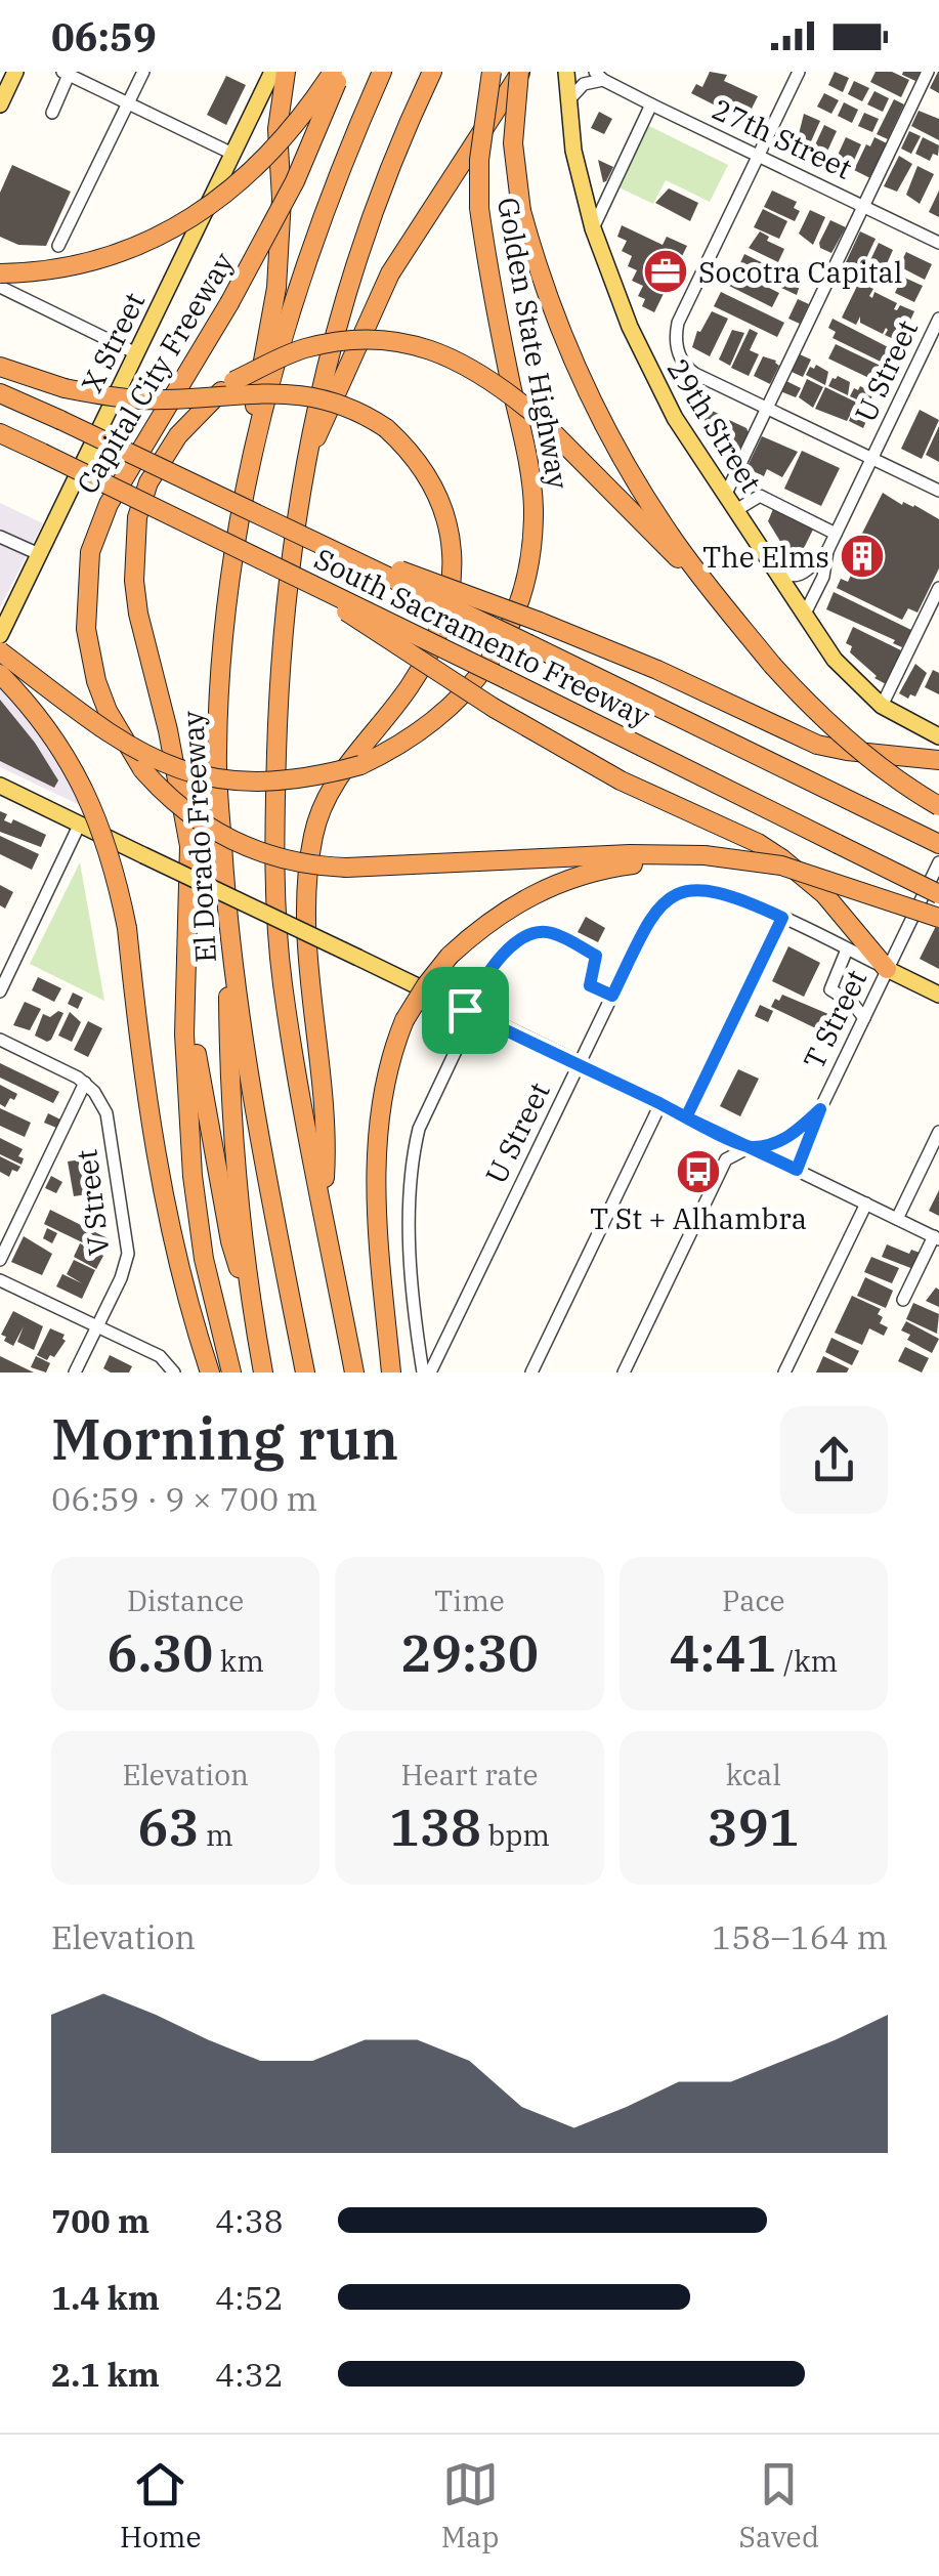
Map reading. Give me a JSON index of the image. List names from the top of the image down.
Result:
{
  "streets": {
    "highway": [
      "Golden State Highway",
      "Capital City Freeway",
      "South Sacramento Freeway",
      "El Dorado Freeway"
    ],
    "main road": ["X Street", "29th Street"],
    "street": [
      "27th Street",
      "U Street",
      "T Street",
      "V Street"
    ]
  },
  "crossings": [
    ["27th Street", "29th Street"],
    ["U Street", "29th Street"]
  ],
  "places": {
    "office": ["Socotra Capital"],
    "building": ["The Elms"],
    "bus stop": ["T St + Alhambra"]
  },
  "page": {
    "status": "06:59",
    "heading": ["Morning run", "06:59 · 9 × 700 m"],
    "stats": [
      ["Distance", "6.30 km"],
      ["Time", "29:30"],
      ["Pace", "4:41 /km"],
      ["Elevation", "63 m"],
      ["Heart rate", "138 bpm"],
      ["kcal", "391"]
    ],
    "chart": ["Elevation", "158–164 m"],
    "list": [
      {
        "name": "700 m",
        "note": "4:38"
      },
      {
        "name": "1.4 km",
        "note": "4:52"
      },
      {
        "name": "2.1 km",
        "note": "4:32"
      }
    ],
    "tabs": ["Home", "Map", "Saved"]
  }
}
